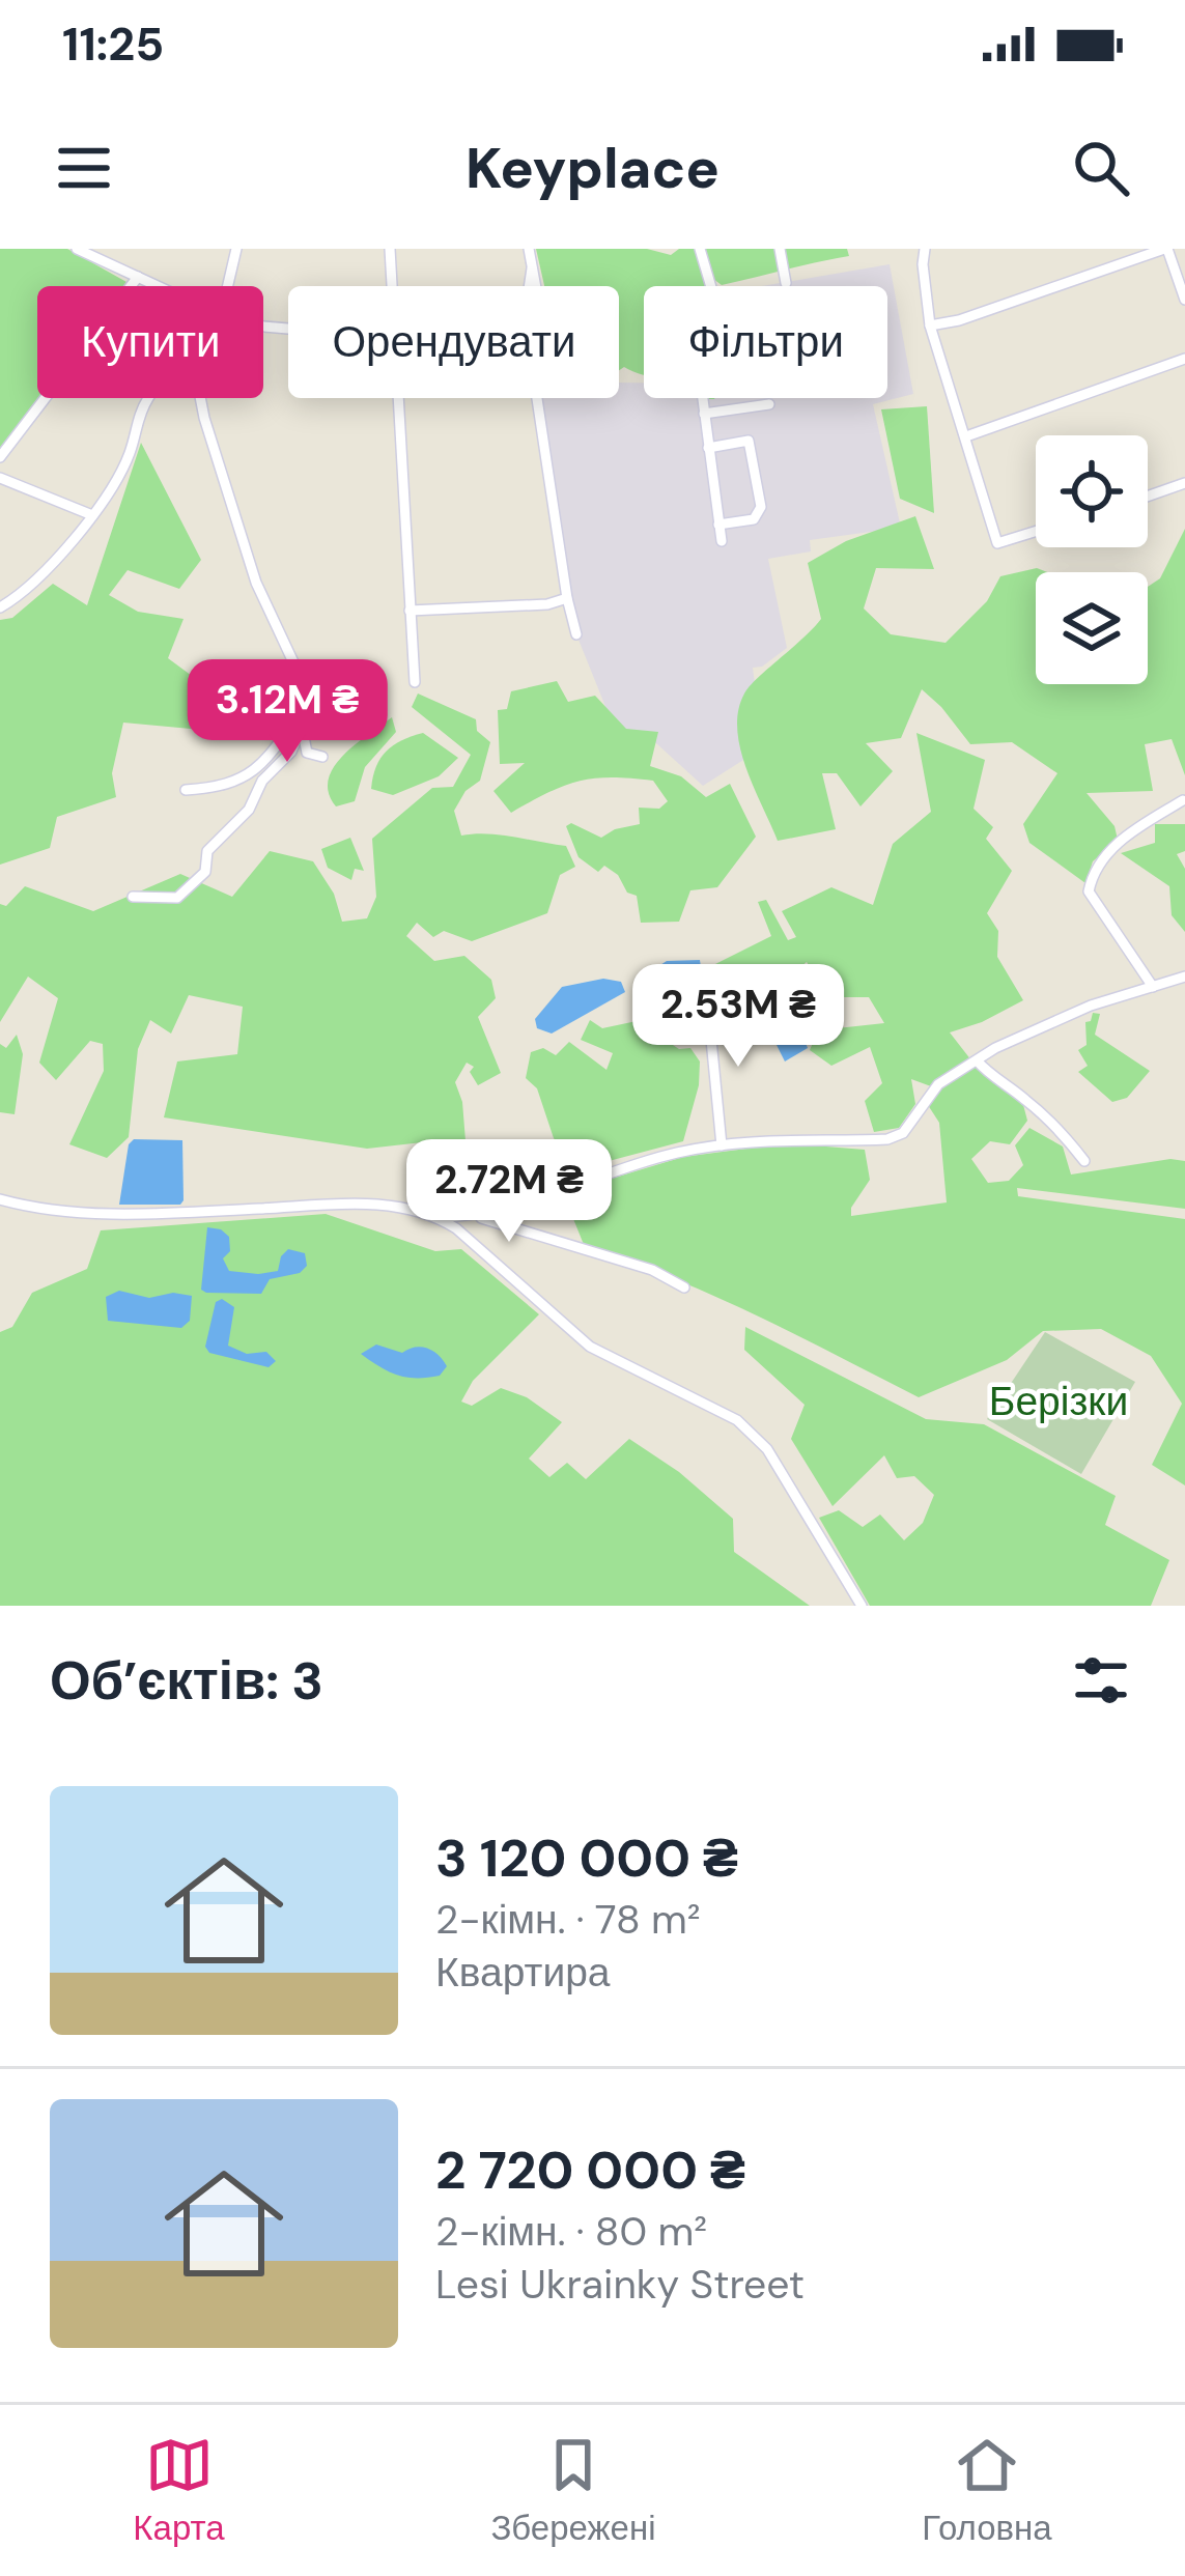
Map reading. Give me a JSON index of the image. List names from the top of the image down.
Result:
{
  "parks": ["Берізки"],
  "page": {
    "status": "11:25",
    "header": "Keyplace",
    "chip": ["Купити", "Орендувати", "Фільтри"],
    "price": ["3.12M ₴", "2.53M ₴", "2.72M ₴"],
    "heading": "Об’єктів: 3",
    "list": [
      {
        "name": "3 120 000 ₴",
        "note": "2-кімн. · 78 m² · Квартира"
      },
      {
        "name": "2 720 000 ₴",
        "note": "2-кімн. · 80 m² · Lesi Ukrainky Street"
      }
    ],
    "tabs": ["Карта", "Збережені", "Головна"]
  }
}
